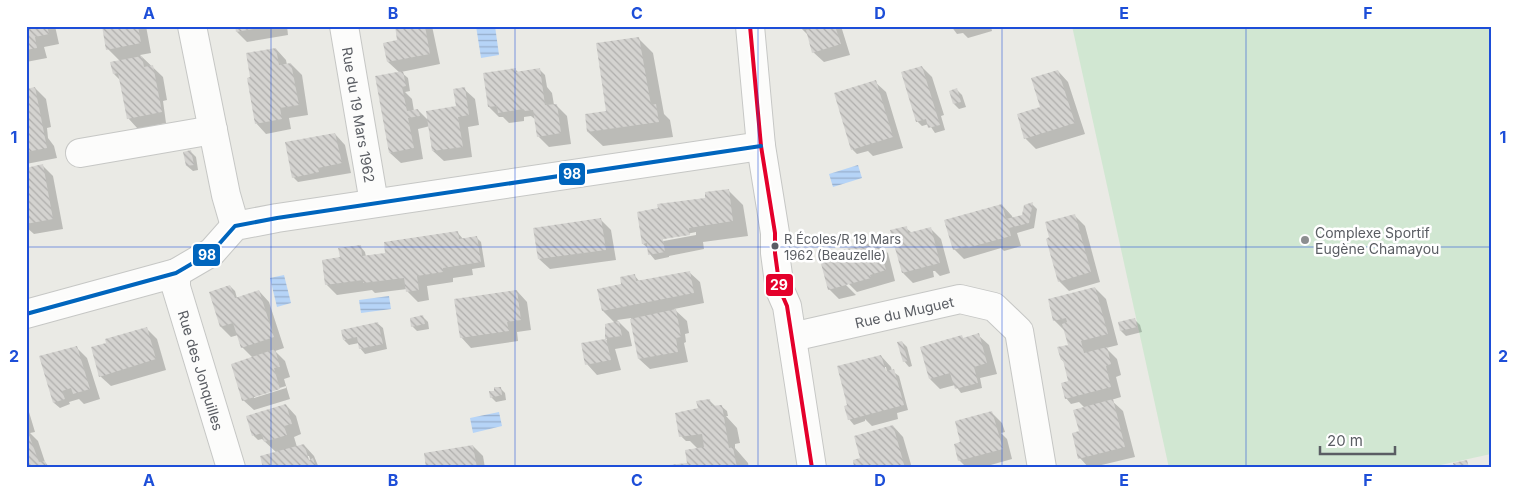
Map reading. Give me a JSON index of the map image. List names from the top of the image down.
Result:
{
  "streets": {
    "street": ["Rue du 19 Mars 1962", "Rue du Muguet", "Rue des Jonquilles"]
  },
  "places": ["Complexe Sportif Eugène Chamayou", "R Écoles/R 19 Mars 1962 (Beauzelle)"],
  "lines": ["transit line 29", "transit line 98"],
  "scale_bar": "20 m",
  "grid": {
    "columns": [
      "A",
      "B",
      "C",
      "D",
      "E",
      "F"
    ],
    "rows": ["1", "2"]
  }
}
